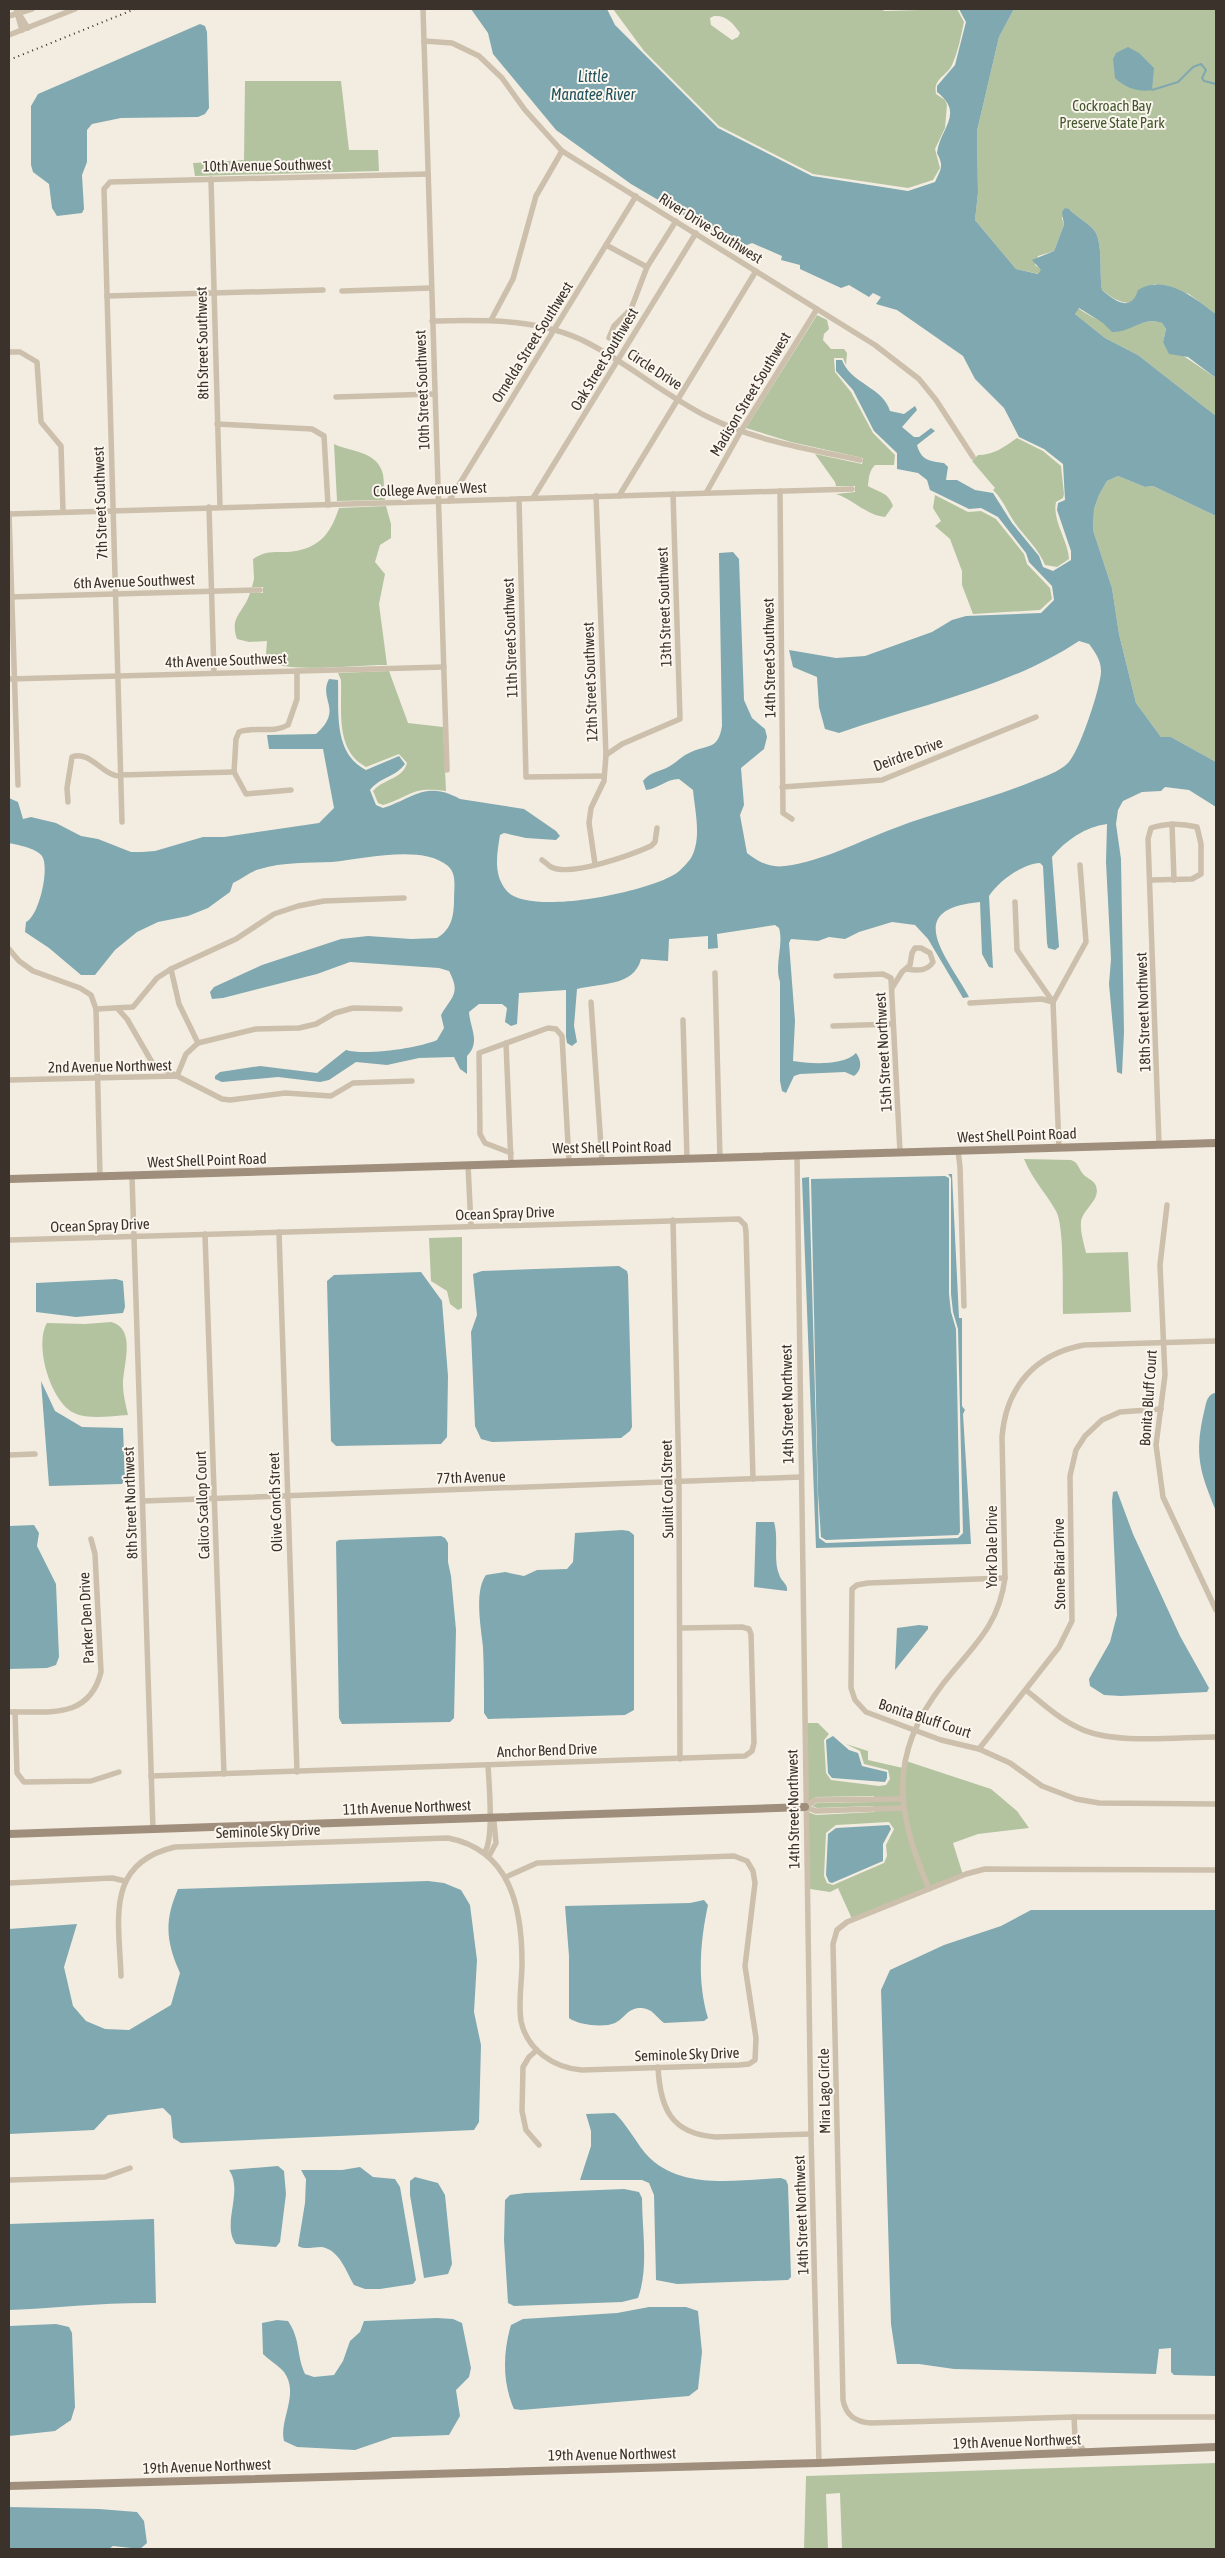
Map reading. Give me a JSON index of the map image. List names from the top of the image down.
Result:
{
  "streets": {
    "street": [
      "10th Avenue Southwest",
      "River Drive Southwest",
      "Ornelda Street Southwest",
      "8th Street Southwest",
      "Oak Street Southwest",
      "Circle Drive",
      "10th Street Southwest",
      "Madison Street Southwest",
      "College Avenue West",
      "7th Street Southwest",
      "6th Avenue Southwest",
      "13th Street Southwest",
      "11th Street Southwest",
      "14th Street Southwest",
      "4th Avenue Southwest",
      "12th Street Southwest",
      "Deirdre Drive",
      "18th Street Northwest",
      "15th Street Northwest",
      "2nd Avenue Northwest",
      "West Shell Point Road",
      "Ocean Spray Drive",
      "Bonita Bluff Court",
      "14th Street Northwest",
      "77th Avenue",
      "Sunlit Coral Street",
      "Olive Conch Street",
      "8th Street Northwest",
      "Calico Scallop Court",
      "York Dale Drive",
      "Stone Briar Drive",
      "Parker Den Drive",
      "Anchor Bend Drive",
      "11th Avenue Northwest",
      "Seminole Sky Drive",
      "Mira Lago Circle",
      "19th Avenue Northwest"
    ]
  },
  "crossings": [
    ["10th Avenue Southwest", "8th Street Southwest"],
    ["10th Avenue Southwest", "10th Street Southwest"],
    ["10th Avenue Southwest", "7th Street Southwest"],
    ["River Drive Southwest", "Ornelda Street Southwest"],
    ["River Drive Southwest", "Oak Street Southwest"],
    ["River Drive Southwest", "10th Street Southwest"],
    ["River Drive Southwest", "Madison Street Southwest"],
    ["Ornelda Street Southwest", "Circle Drive"],
    ["Ornelda Street Southwest", "College Avenue West"],
    ["8th Street Southwest", "College Avenue West"],
    ["Oak Street Southwest", "Circle Drive"],
    ["Oak Street Southwest", "College Avenue West"],
    ["Circle Drive", "10th Street Southwest"],
    ["Circle Drive", "Madison Street Southwest"],
    ["10th Street Southwest", "College Avenue West"],
    ["10th Street Southwest", "4th Avenue Southwest"],
    ["Madison Street Southwest", "College Avenue West"],
    ["College Avenue West", "7th Street Southwest"],
    ["College Avenue West", "13th Street Southwest"],
    ["College Avenue West", "11th Street Southwest"],
    ["College Avenue West", "14th Street Southwest"],
    ["College Avenue West", "12th Street Southwest"],
    ["7th Street Southwest", "6th Avenue Southwest"],
    ["7th Street Southwest", "4th Avenue Southwest"],
    ["13th Street Southwest", "12th Street Southwest"],
    ["11th Street Southwest", "12th Street Southwest"],
    ["14th Street Southwest", "Deirdre Drive"],
    ["18th Street Northwest", "West Shell Point Road"],
    ["15th Street Northwest", "West Shell Point Road"],
    ["West Shell Point Road", "14th Street Northwest"],
    ["West Shell Point Road", "8th Street Northwest"],
    ["Ocean Spray Drive", "77th Avenue"],
    ["Ocean Spray Drive", "Sunlit Coral Street"],
    ["Ocean Spray Drive", "Olive Conch Street"],
    ["Ocean Spray Drive", "8th Street Northwest"],
    ["Ocean Spray Drive", "Calico Scallop Court"],
    ["Bonita Bluff Court", "York Dale Drive"],
    ["Bonita Bluff Court", "Stone Briar Drive"],
    ["14th Street Northwest", "77th Avenue"],
    ["14th Street Northwest", "11th Avenue Northwest"],
    ["14th Street Northwest", "19th Avenue Northwest"],
    ["77th Avenue", "Sunlit Coral Street"],
    ["77th Avenue", "Olive Conch Street"],
    ["77th Avenue", "8th Street Northwest"],
    ["77th Avenue", "Calico Scallop Court"],
    ["Sunlit Coral Street", "Anchor Bend Drive"],
    ["Olive Conch Street", "Anchor Bend Drive"],
    ["8th Street Northwest", "Anchor Bend Drive"],
    ["8th Street Northwest", "11th Avenue Northwest"],
    ["Calico Scallop Court", "Anchor Bend Drive"],
    ["York Dale Drive", "11th Avenue Northwest"],
    ["York Dale Drive", "Mira Lago Circle"]
  ],
  "water": ["Little Manatee River"],
  "parks": ["Cockroach Bay Preserve State Park"]
}
